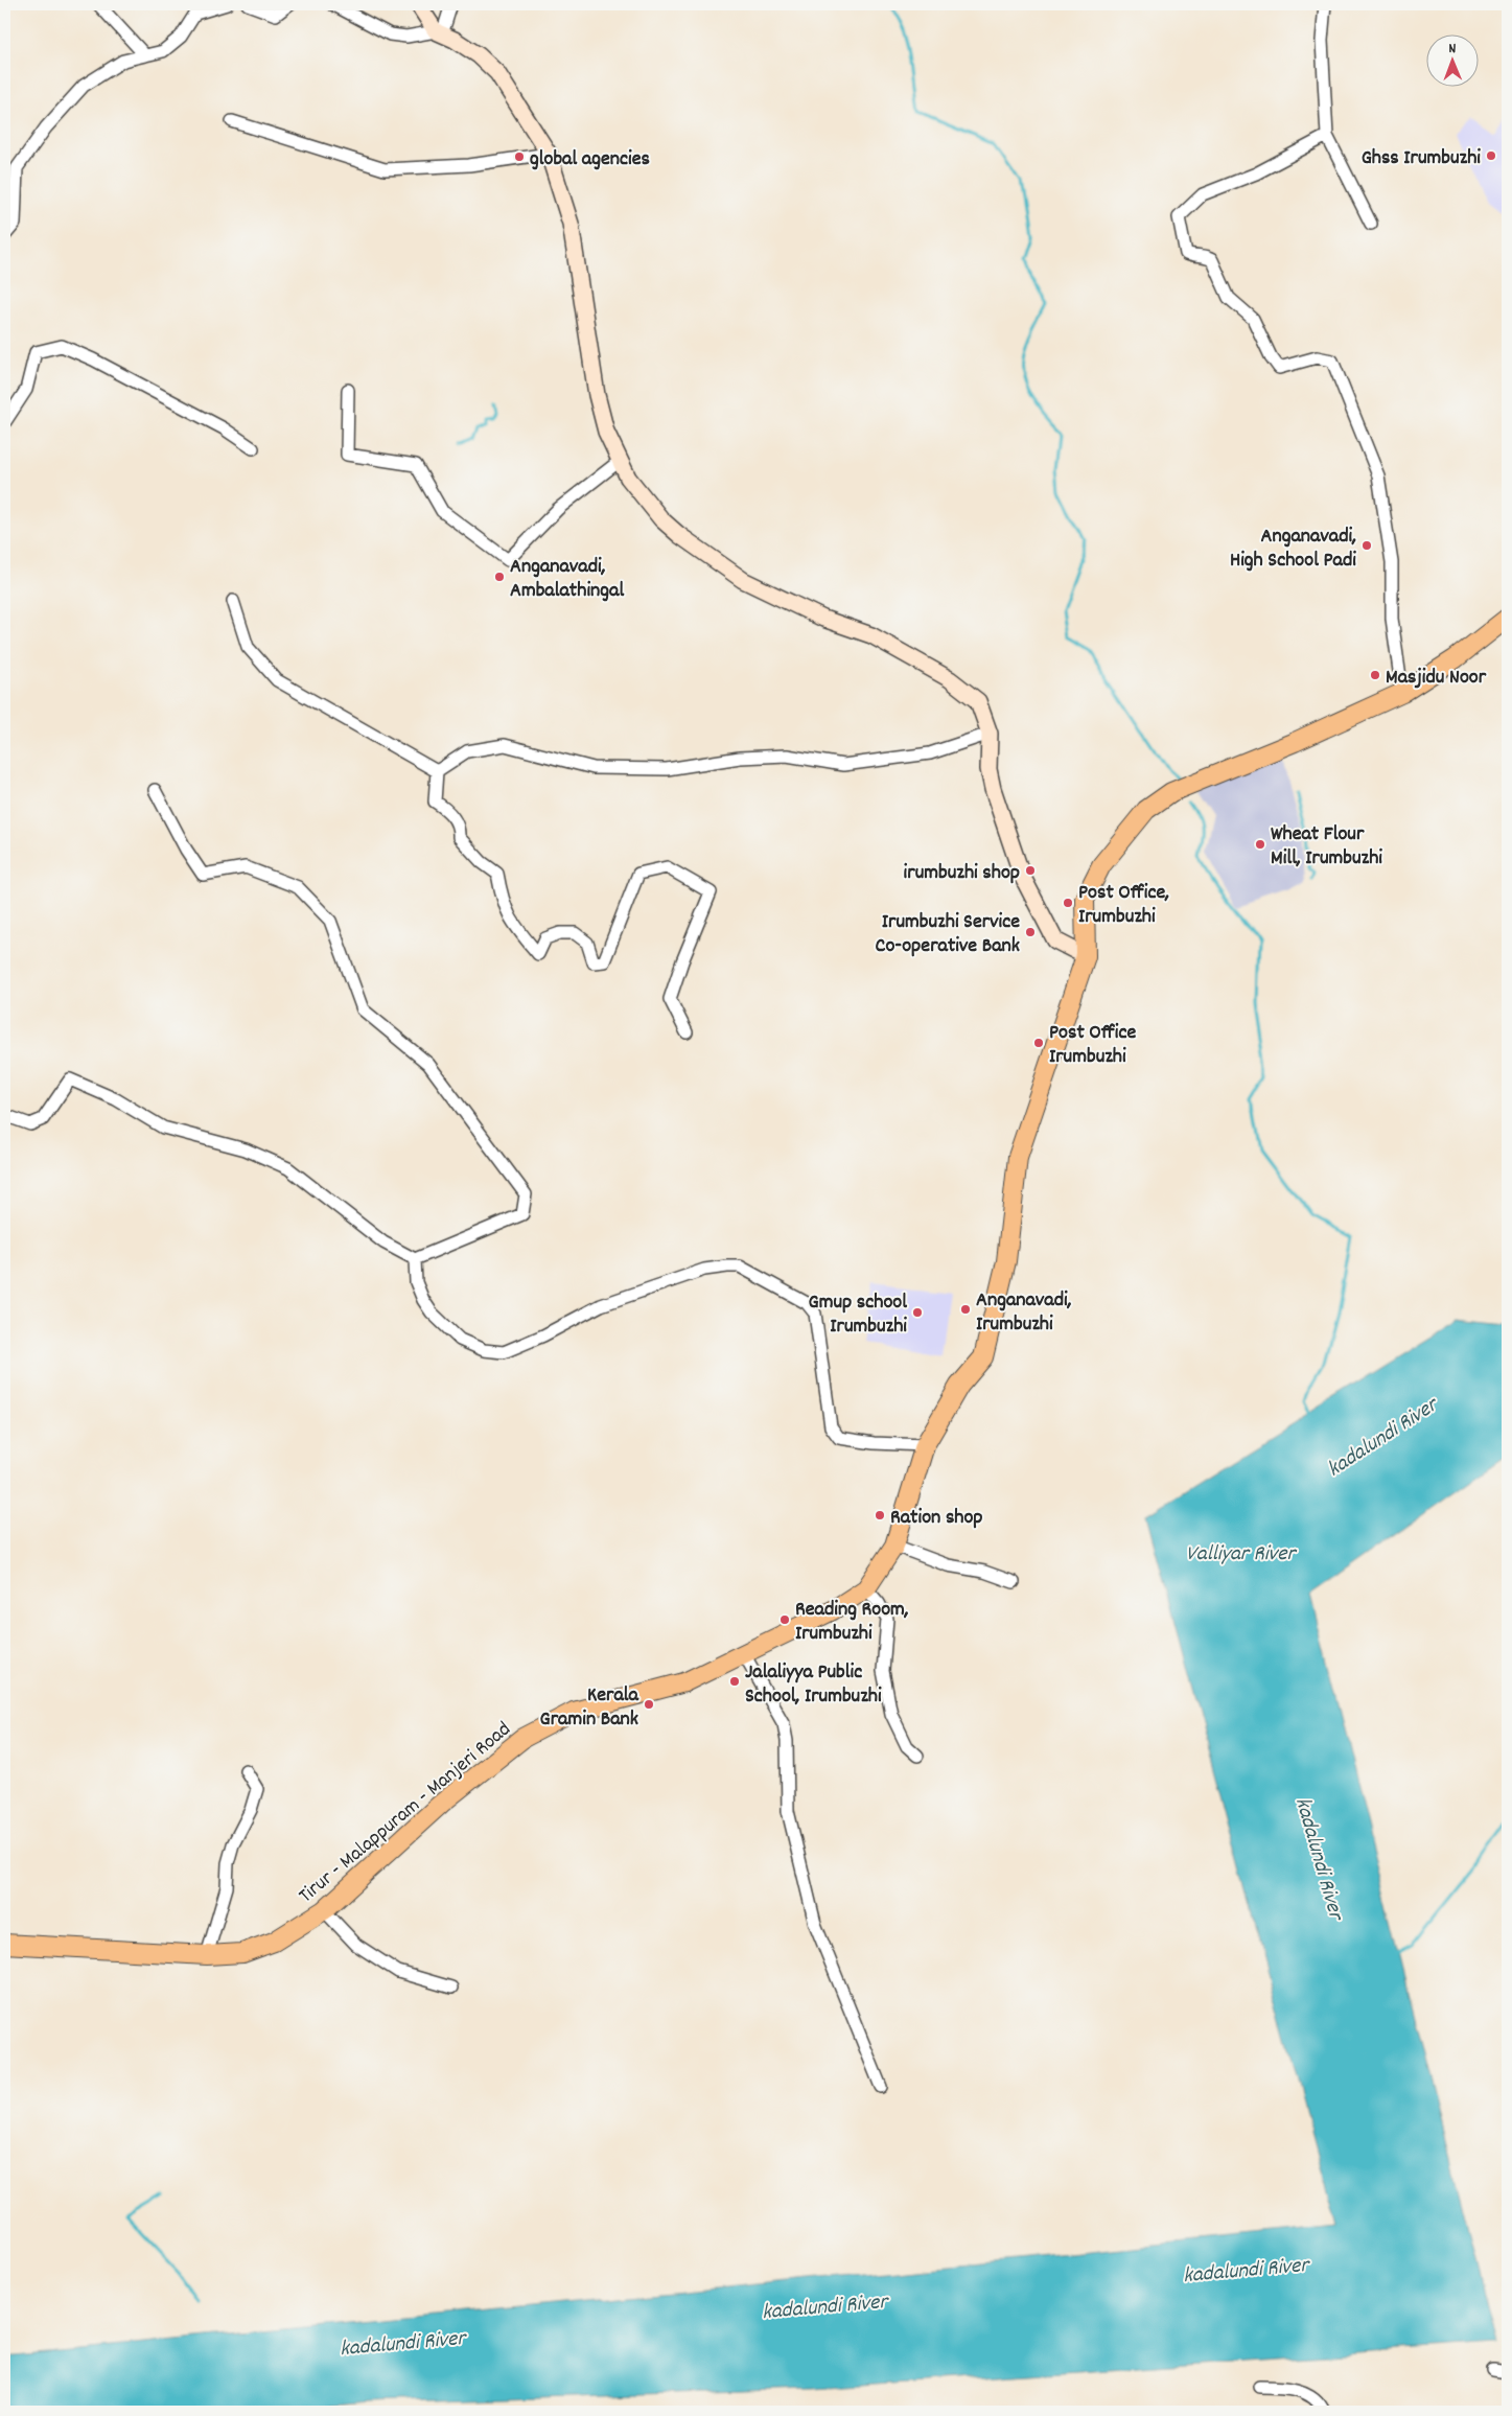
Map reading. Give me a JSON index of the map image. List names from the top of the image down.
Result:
{
  "streets": {
    "main road": ["Tirur - Malappuram - Manjeri Road"]
  },
  "water": ["kadalundi River", "Valliyar River"],
  "places": [
    "Ghss Irumbuzhi",
    "global agencies",
    "Anganavadi, High School Padi",
    "Anganavadi, Ambalathingal",
    "Masjidu Noor",
    "Wheat Flour Mill, Irumbuzhi",
    "irumbuzhi shop",
    "Post Office, Irumbuzhi",
    "Irumbuzhi Service Co-operative Bank",
    "Post Office Irumbuzhi",
    "Anganavadi, Irumbuzhi",
    "Gmup school Irumbuzhi",
    "Ration shop",
    "Reading Room, Irumbuzhi",
    "Jalaliyya Public School, Irumbuzhi",
    "Kerala Gramin Bank"
  ],
  "north": "top"
}
